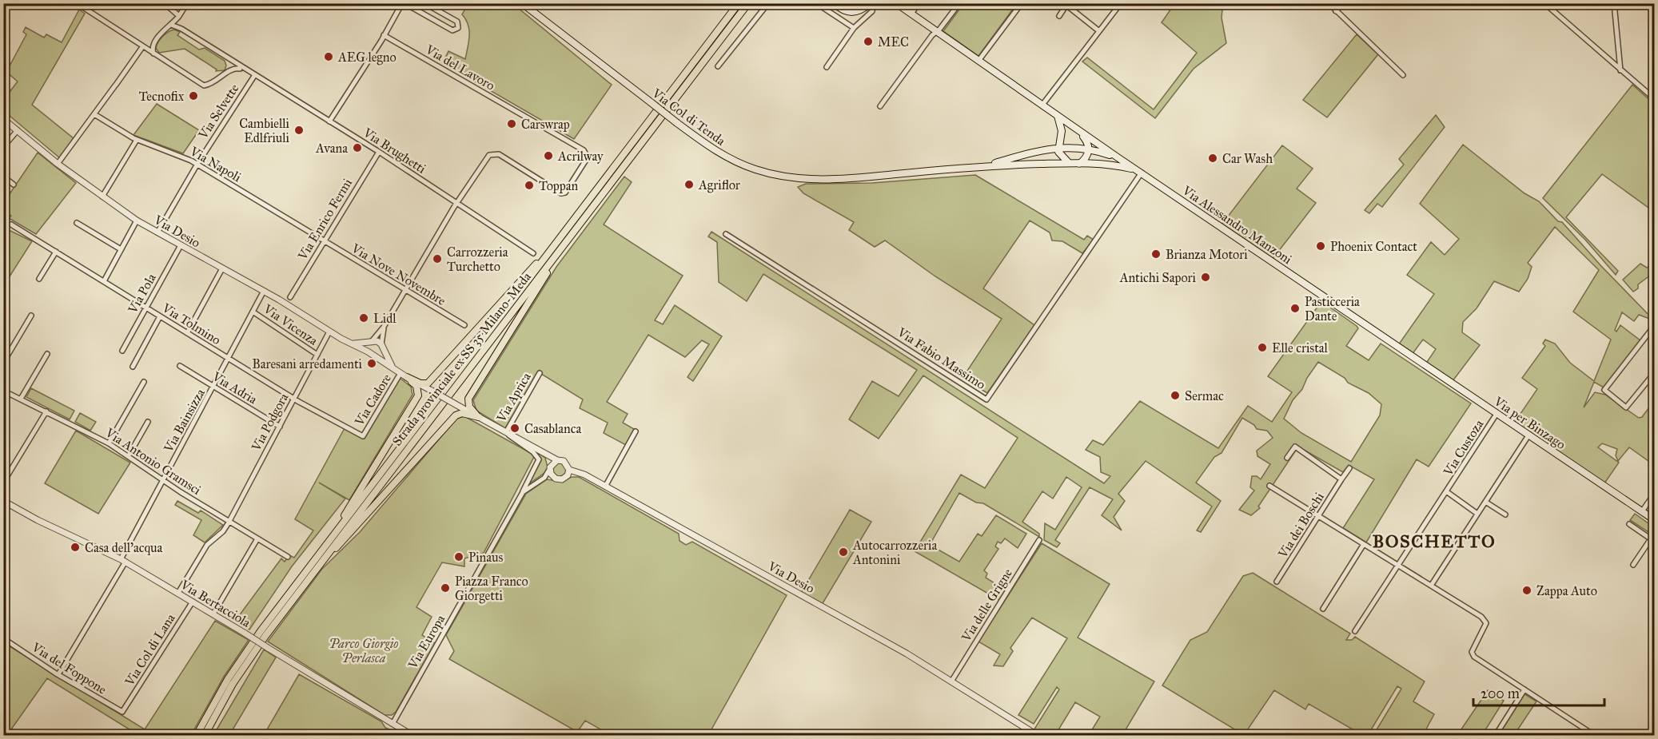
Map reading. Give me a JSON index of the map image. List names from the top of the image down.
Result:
{
  "streets": {
    "highway": ["Strada provinciale ex SS 35 Milano-Meda"],
    "main road": ["Via Col di Tenda", "Via Alessandro Manzoni", "Via per Binzago"],
    "street": [
      "Via del Lavoro",
      "Via Selvette",
      "Via Brughetti",
      "Via Napoli",
      "Via Enrico Fermi",
      "Via Desio",
      "Via Nove Novembre",
      "Via Pola",
      "Via Tolmino",
      "Via Vicenza",
      "Via Fabio Massimo",
      "Via Adria",
      "Via Aprica",
      "Via Cadore",
      "Via Bainsizza",
      "Via Podgora",
      "Via Custoza",
      "Via Antonio Gramsci",
      "Via dei Boschi",
      "Via Bertacciola",
      "Via delle Grigne",
      "Via Europa",
      "Via Col di Lana",
      "Via del Foppone"
    ]
  },
  "crossings": [
    ["Via del Lavoro", "Via Brughetti"],
    ["Via Selvette", "Via Brughetti"],
    ["Via Selvette", "Via Napoli"],
    ["Via Selvette", "Via Desio"],
    ["Via Col di Tenda", "Via Alessandro Manzoni"],
    ["Via Col di Tenda", "Via Fabio Massimo"],
    ["Via Brughetti", "Via Enrico Fermi"],
    ["Via Napoli", "Via Enrico Fermi"],
    ["Via Napoli", "Via Nove Novembre"],
    ["Via Enrico Fermi", "Via Nove Novembre"],
    ["Via Alessandro Manzoni", "Via Fabio Massimo"],
    ["Via Alessandro Manzoni", "Via per Binzago"],
    ["Via Desio", "Via Pola"],
    ["Via Desio", "Via Bainsizza"],
    ["Via Desio", "Via Podgora"],
    ["Via Desio", "Via delle Grigne"],
    ["Via Pola", "Via Tolmino"],
    ["Via Tolmino", "Via Cadore"],
    ["Via Tolmino", "Via Bainsizza"],
    ["Via Tolmino", "Via Podgora"],
    ["Via Vicenza", "Via Bainsizza"],
    ["Via Vicenza", "Via Podgora"],
    ["Via Adria", "Via Bainsizza"],
    ["Via Adria", "Via Podgora"],
    ["Via Bainsizza", "Via Antonio Gramsci"],
    ["Via Bainsizza", "Via Bertacciola"],
    ["Via Bainsizza", "Via del Foppone"],
    ["Via Podgora", "Via Antonio Gramsci"],
    ["Via Podgora", "Via Bertacciola"],
    ["Via per Binzago", "Via Custoza"],
    ["Via Bertacciola", "Via Europa"],
    ["Via Bertacciola", "Via Col di Lana"],
    ["Via Col di Lana", "Via del Foppone"]
  ],
  "districts": ["BOSCHETTO"],
  "parks": ["Parco Giorgio Perlasca"],
  "places": [
    "MEC",
    "AEG legno",
    "Tecnofix",
    "Carswrap",
    "Cambielli Edlfriuli",
    "Avana",
    "Acrilway",
    "Car Wash",
    "Agriflor",
    "Toppan",
    "Phoenix Contact",
    "Brianza Motori",
    "Carrozzeria Turchetto",
    "Antichi Sapori",
    "Pasticceria Dante",
    "Lidl",
    "Elle cristal",
    "Baresani arredamenti",
    "Sermac",
    "Casablanca",
    "Casa dell'acqua",
    "Autocarrozzeria Antonini",
    "Pinaus",
    "Piazza Franco Giorgetti",
    "Zappa Auto"
  ],
  "scale_bar": "200 m"
}
